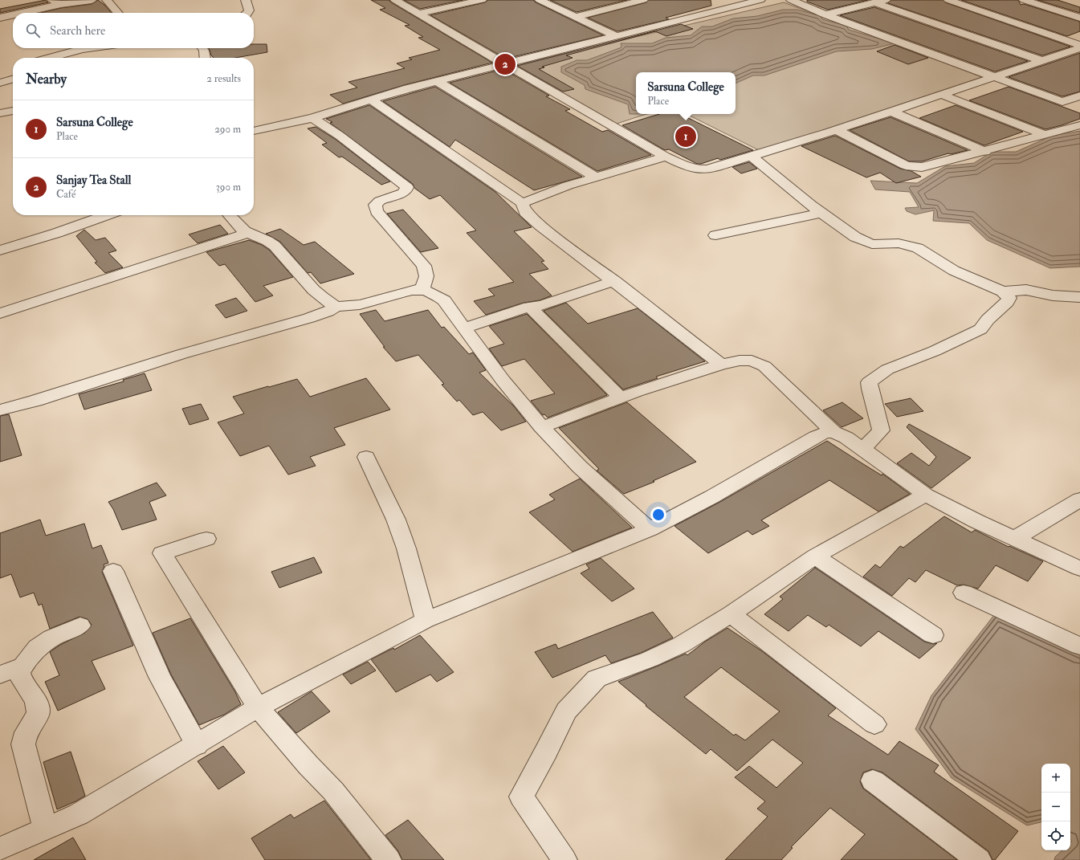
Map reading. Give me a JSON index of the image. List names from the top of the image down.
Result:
{
  "page": {
    "search": "Search here",
    "pins": ["2", "1"],
    "heading": ["Nearby", "2 results"],
    "popup": ["Sarsuna College", "Place"],
    "list": [
      {
        "mark": "1",
        "name": "Sarsuna College",
        "note": "Place",
        "value": "290 m"
      },
      {
        "mark": "2",
        "name": "Sanjay Tea Stall",
        "note": "Café",
        "value": "390 m"
      }
    ],
    "map_buttons": ["+", "−"]
  }
}
